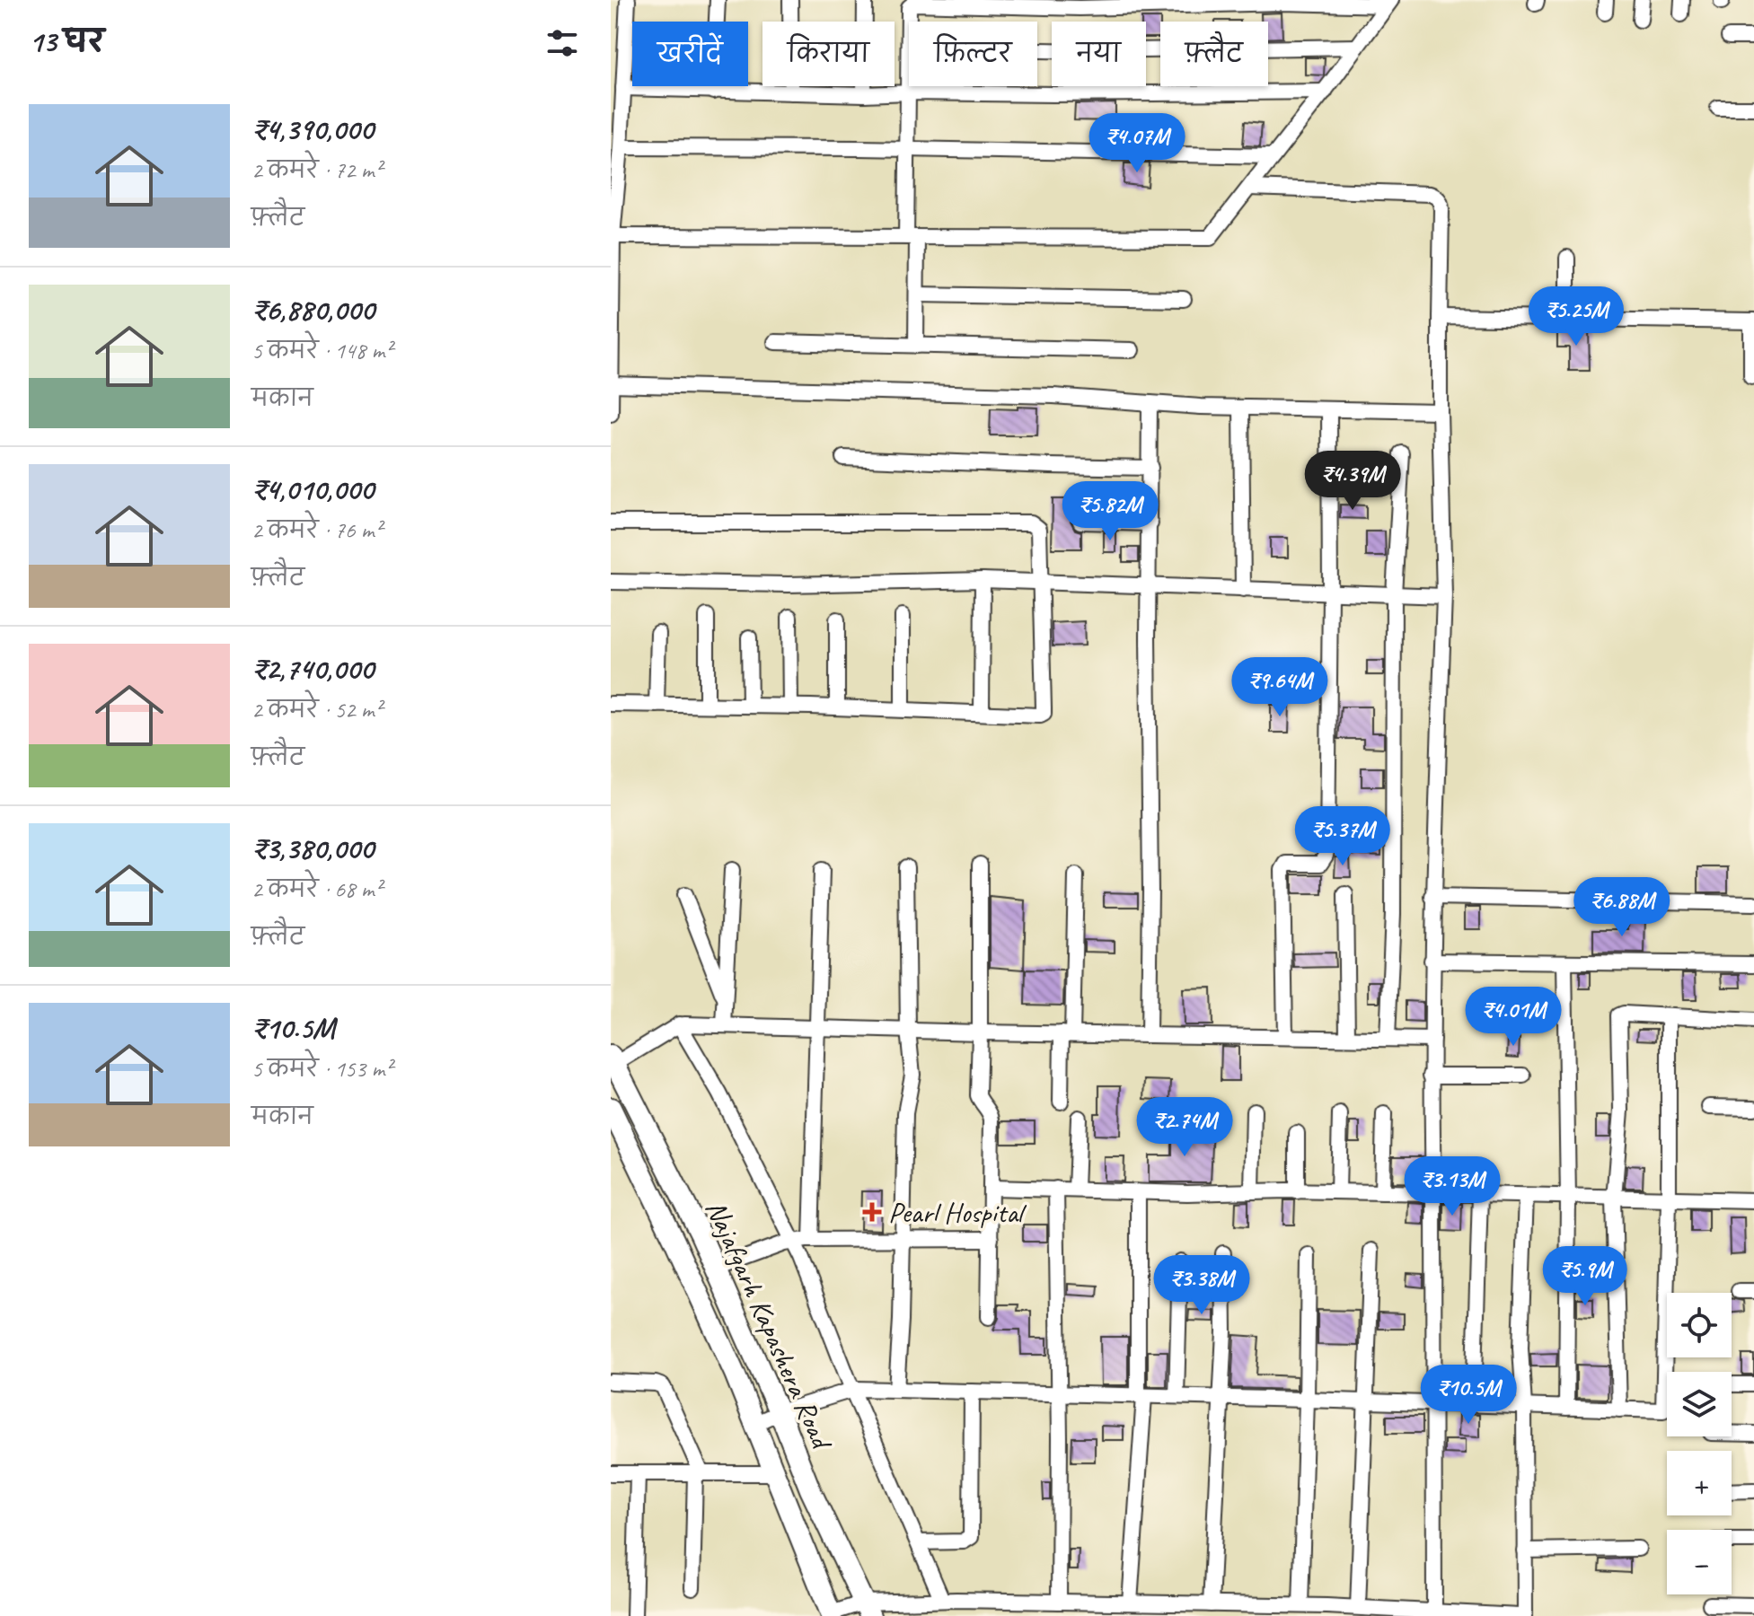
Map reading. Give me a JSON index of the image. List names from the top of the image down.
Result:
{
  "streets": {
    "main road": ["Najafgarh Kapashera Road"]
  },
  "places": {
    "health": ["Pearl Hospital"]
  },
  "page": {
    "heading": "13 घर",
    "chip": [
      "खरीदें",
      "किराया",
      "फ़िल्टर",
      "नया",
      "फ़्लैट"
    ],
    "list": [
      {
        "name": "₹4,390,000",
        "note": "2 कमरे · 72 m² · फ़्लैट"
      },
      {
        "name": "₹6,880,000",
        "note": "5 कमरे · 148 m² · मकान"
      },
      {
        "name": "₹4,010,000",
        "note": "2 कमरे · 76 m² · फ़्लैट"
      },
      {
        "name": "₹2,740,000",
        "note": "2 कमरे · 52 m² · फ़्लैट"
      },
      {
        "name": "₹3,380,000",
        "note": "2 कमरे · 68 m² · फ़्लैट"
      },
      {
        "name": "₹10.5M",
        "note": "5 कमरे · 153 m² · मकान"
      }
    ],
    "price": [
      "₹4.07M",
      "₹5.25M",
      "₹4.39M",
      "₹5.82M",
      "₹9.64M",
      "₹5.37M",
      "₹6.88M",
      "₹4.01M",
      "₹2.74M",
      "₹3.13M",
      "₹5.9M",
      "₹3.38M",
      "₹10.5M"
    ],
    "map_buttons": ["+", "−"]
  }
}
